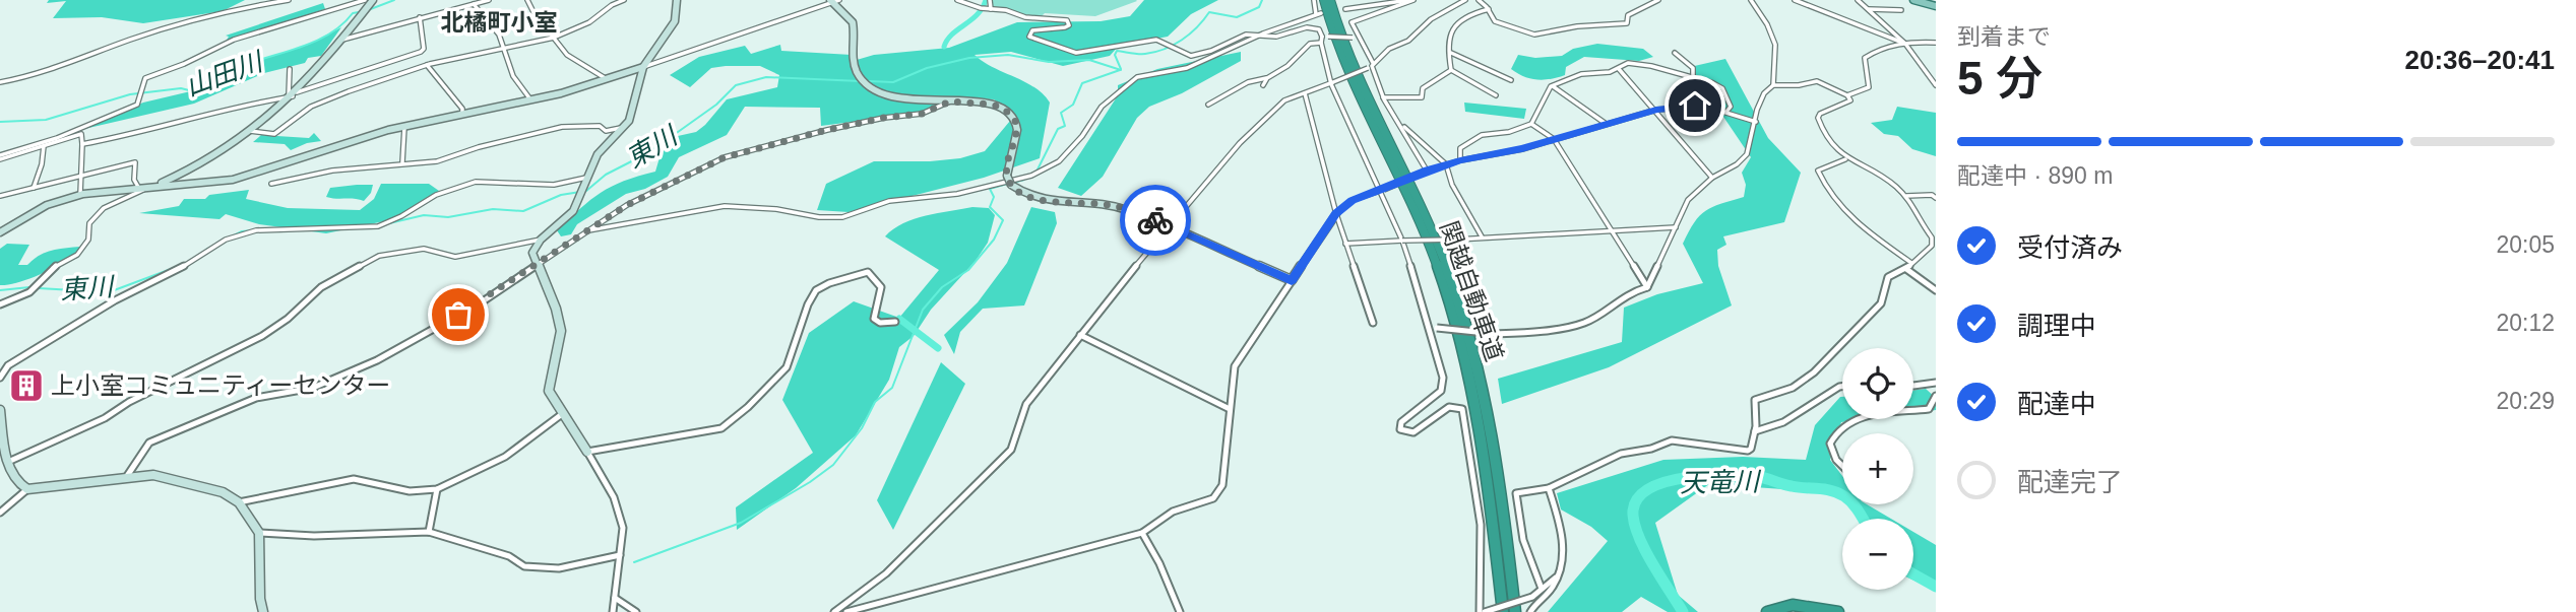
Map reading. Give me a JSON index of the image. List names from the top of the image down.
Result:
{
  "streets": {
    "highway": ["関越自動車道"]
  },
  "districts": ["北橘町小室"],
  "water": ["山田川", "東川", "天竜川"],
  "places": {
    "building": ["上小室コミュニティーセンター"]
  },
  "page": {
    "heading": ["5 分", "到着まで", "20:36–20:41"],
    "bar": "配達中 · 890 m",
    "list": [
      ["受付済み", "20:05"],
      ["調理中", "20:12"],
      ["配達中", "20:29"],
      "配達完了"
    ],
    "map_buttons": ["+", "−"]
  }
}
